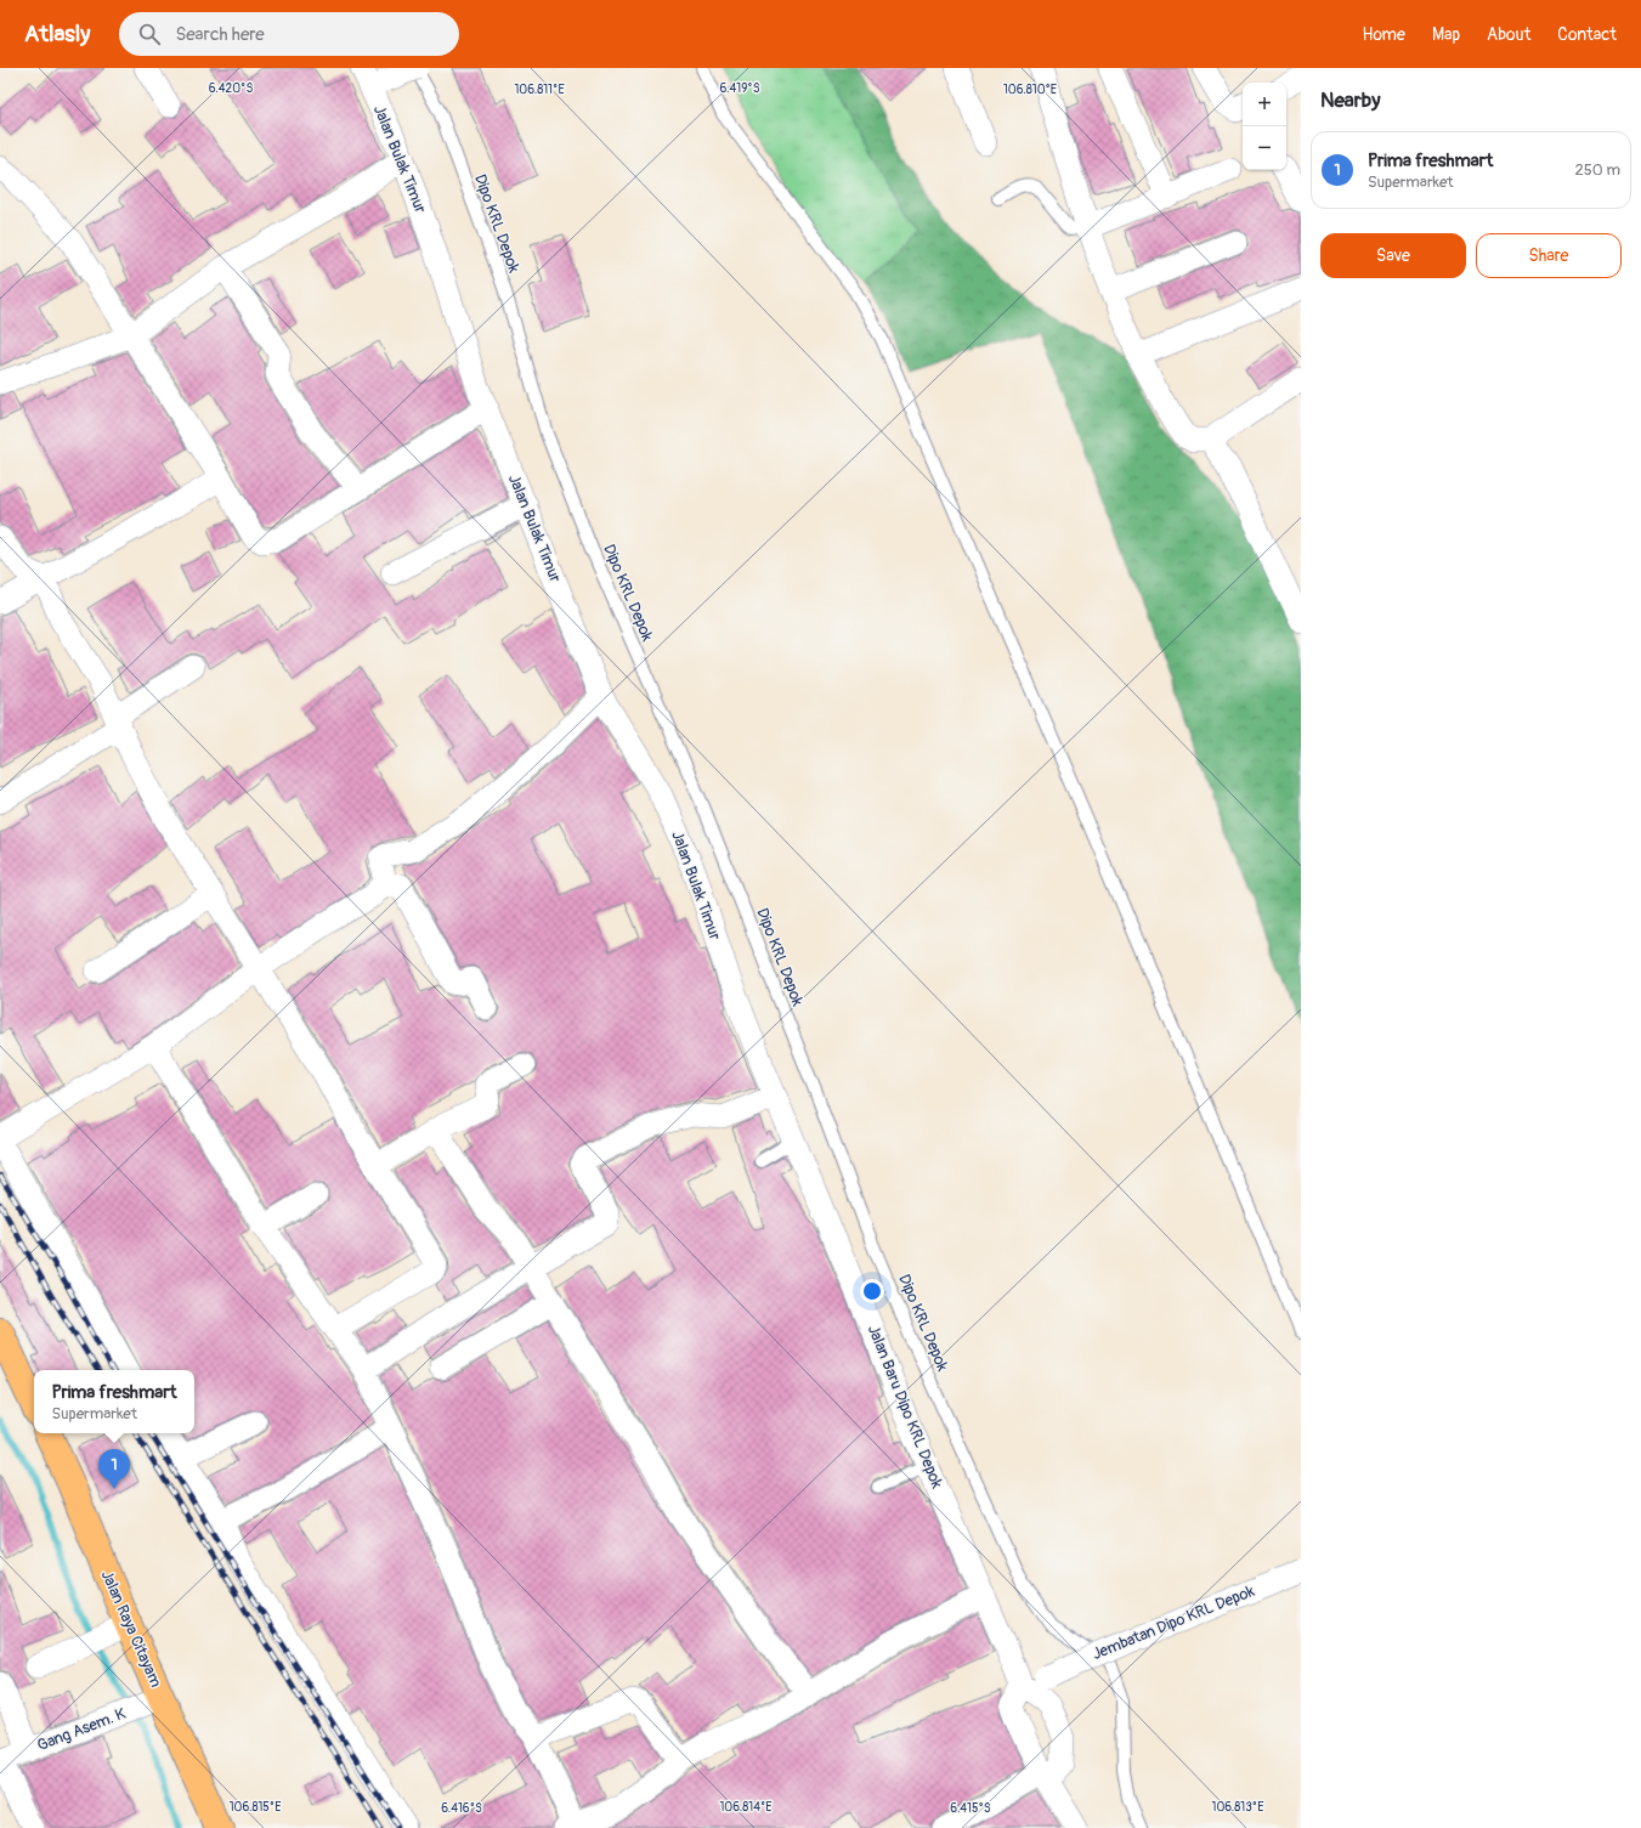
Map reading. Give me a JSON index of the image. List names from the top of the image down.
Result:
{
  "streets": {
    "main road": ["Jalan Raya Citayam"],
    "street": [
      "Jalan Bulak Timur",
      "Jalan Baru Dipo KRL Depok",
      "Jembatan Dipo KRL Depok",
      "Gang Asem. K"
    ],
    "lane": ["Dipo KRL Depok"]
  },
  "crossings": [
    ["Jalan Bulak Timur", "Jalan Baru Dipo KRL Depok"],
    ["Jalan Baru Dipo KRL Depok", "Jembatan Dipo KRL Depok"],
    ["Jalan Raya Citayam", "Gang Asem. K"]
  ],
  "page": {
    "header": "Atlasly",
    "search": "Search here",
    "nav": [
      "Home",
      "Map",
      "About",
      "Contact"
    ],
    "heading": "Nearby",
    "map_buttons": ["+", "−"],
    "list": [
      {
        "mark": "1",
        "name": "Prima freshmart",
        "note": "Supermarket",
        "value": "250 m"
      }
    ],
    "buttons": ["Save", "Share"],
    "popup": ["Prima freshmart", "Supermarket"],
    "pins": "1"
  },
  "coordinates": [
    "6.420°S",
    "6.419°S",
    "106.811°E",
    "106.810°E",
    "106.815°E",
    "106.814°E",
    "106.813°E",
    "6.416°S",
    "6.415°S"
  ]
}
